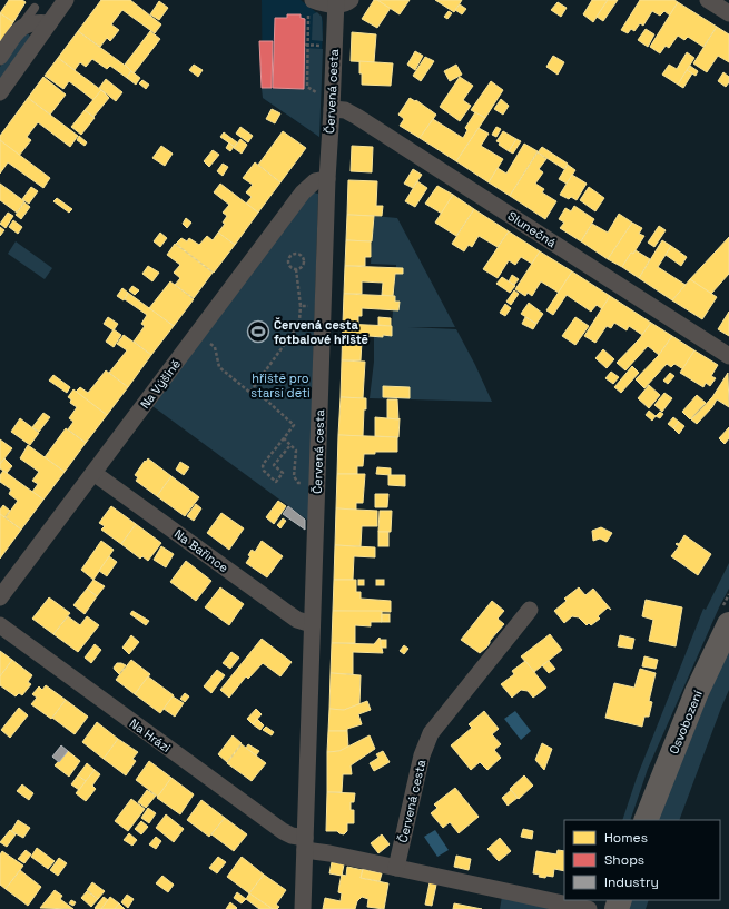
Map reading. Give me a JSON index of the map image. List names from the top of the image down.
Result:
{
  "streets": {
    "main road": ["Osvobození"],
    "street": [
      "Červená cesta",
      "Slunečná",
      "Na Výšině",
      "Na Bařince",
      "Na Hrázi"
    ]
  },
  "crossings": [
    ["Červená cesta", "Slunečná"],
    ["Červená cesta", "Na Výšině"],
    ["Červená cesta", "Na Bařince"],
    ["Červená cesta", "Na Hrázi"],
    ["Na Výšině", "Na Bařince"]
  ],
  "parks": ["hřiště pro starší děti"],
  "places": {
    "sports": ["Červená cesta fotbalové hřiště"]
  },
  "legend": ["Homes", "Shops", "Industry"]
}
